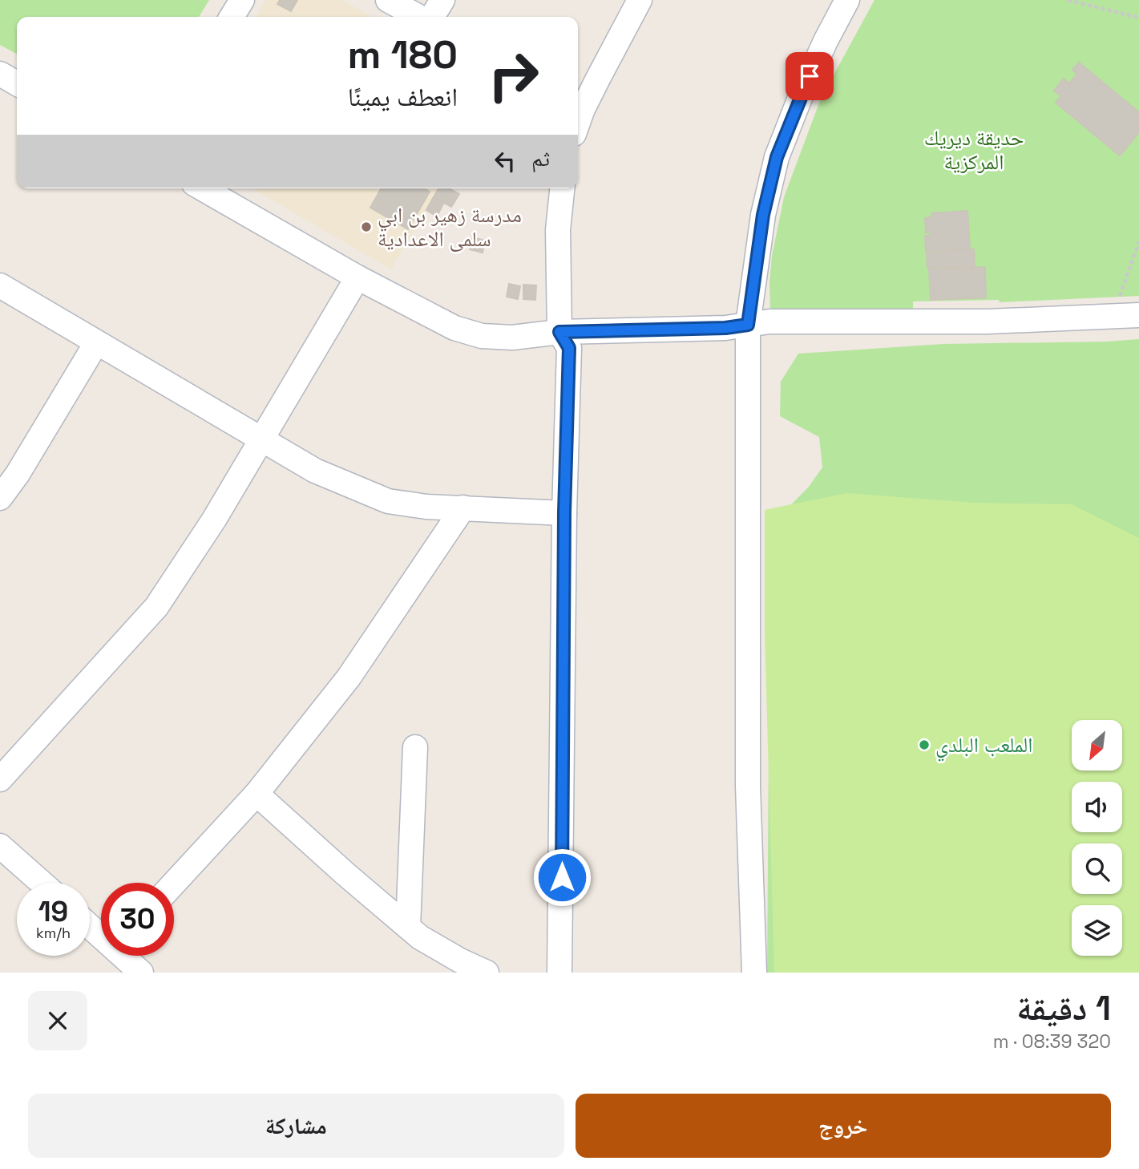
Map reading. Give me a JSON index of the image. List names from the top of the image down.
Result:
{
  "parks": ["حديقة ديريك المركزية"],
  "places": ["مدرسة زهير بن ابي سلمى الاعدادية", "الملعب البلدي"],
  "north": "bottom left",
  "page": {
    "turn": ["180 m", "انعطف يمينًا"],
    "then": "ثم",
    "speed": "19 km/h",
    "limit": "30",
    "heading": ["1 دقيقة", "320 m · 08:39"],
    "buttons": ["خروج", "مشاركة"]
  }
}
